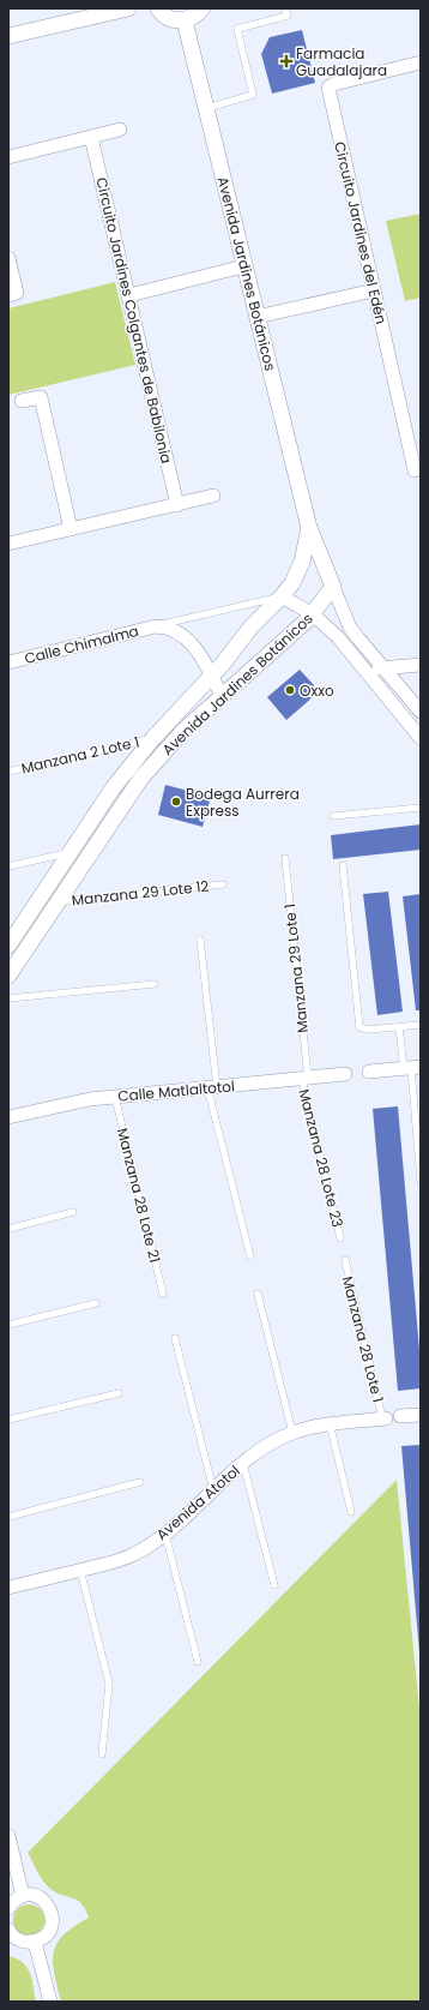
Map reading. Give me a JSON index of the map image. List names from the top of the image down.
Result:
{
  "streets": {
    "street": [
      "Circuito Jardines del Edén",
      "Avenida Jardines Botánicos",
      "Circuito Jardines Colgantes de Babilonia",
      "Calle Chimalma",
      "Calle Matlaltotol",
      "Avenida Atotol"
    ],
    "lane": [
      "Manzana 2 Lote 1",
      "Manzana 29 Lote 12",
      "Manzana 29 Lote 1",
      "Manzana 28 Lote 23",
      "Manzana 28 Lote 21",
      "Manzana 28 Lote 1"
    ]
  },
  "crossings": [
    ["Avenida Jardines Botánicos", "Calle Chimalma"],
    ["Avenida Jardines Botánicos", "Manzana 2 Lote 1"],
    ["Avenida Jardines Botánicos", "Manzana 29 Lote 12"],
    ["Manzana 29 Lote 1", "Calle Matlaltotol"],
    ["Manzana 29 Lote 1", "Manzana 28 Lote 23"],
    ["Calle Matlaltotol", "Manzana 28 Lote 23"],
    ["Calle Matlaltotol", "Manzana 28 Lote 21"],
    ["Manzana 28 Lote 1", "Avenida Atotol"]
  ],
  "places": {
    "health": ["Farmacia Guadalajara"],
    "other": ["Oxxo", "Bodega Aurrera Express"]
  }
}
